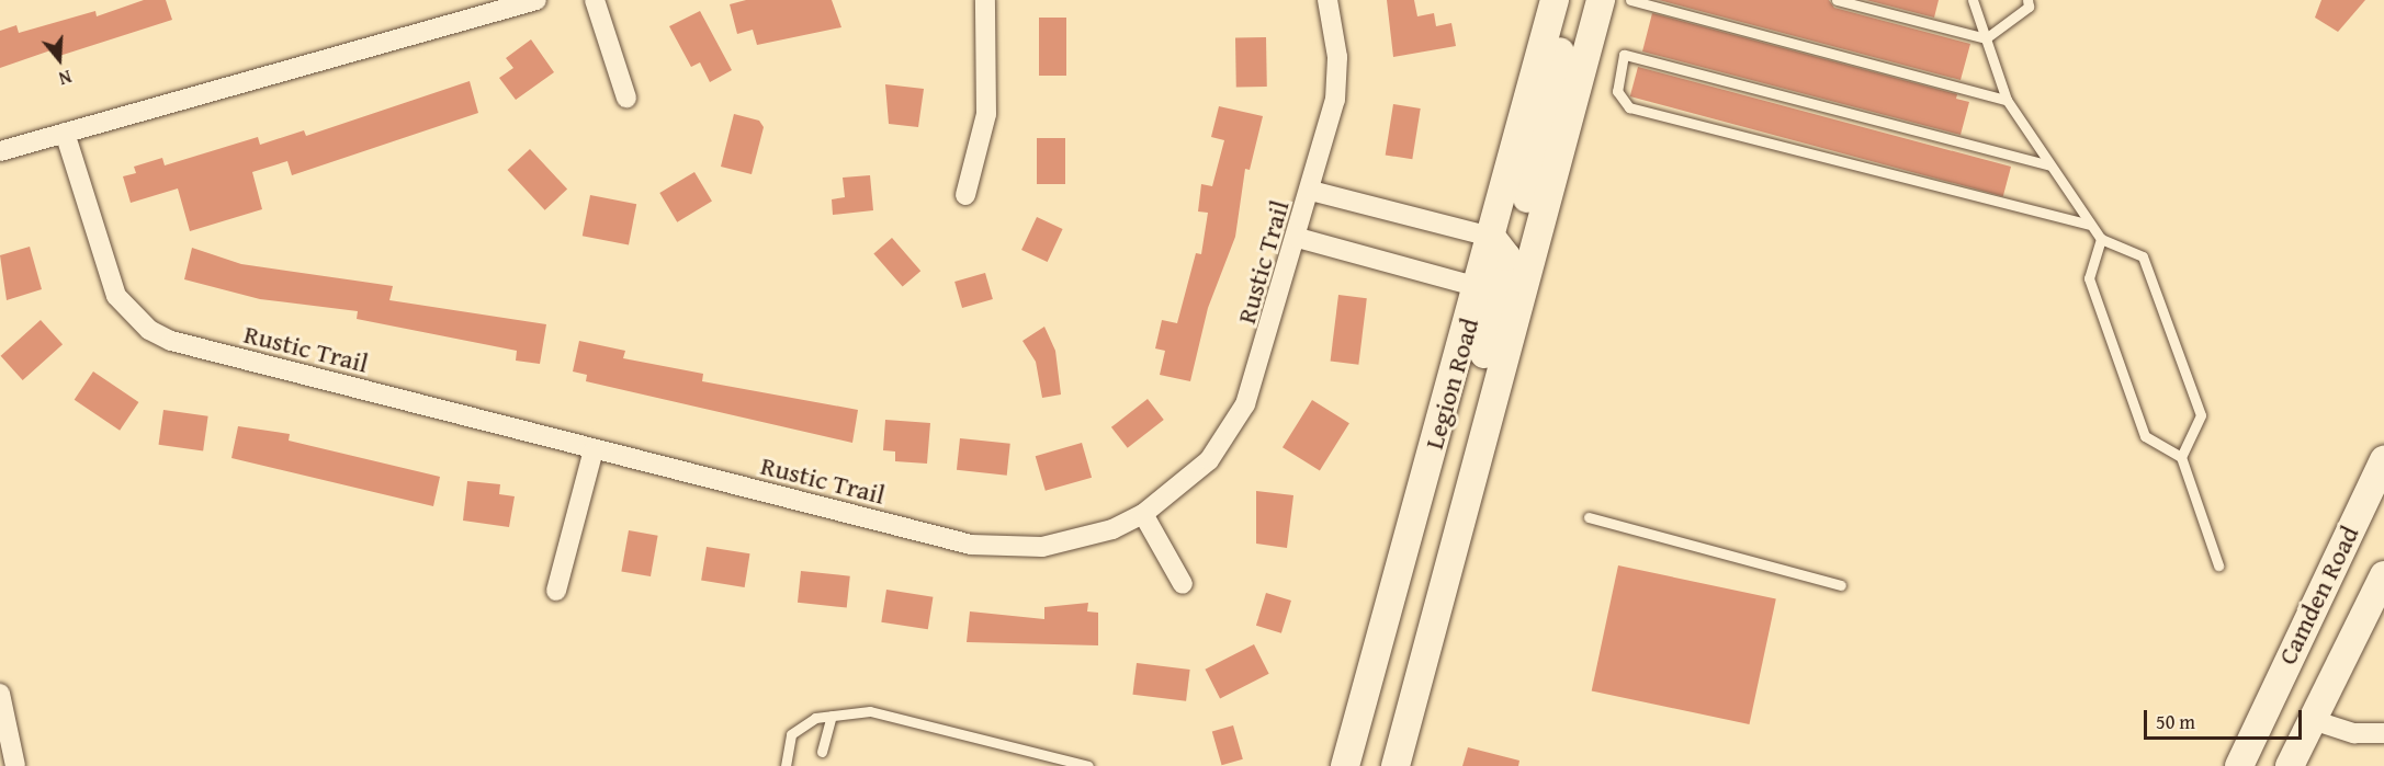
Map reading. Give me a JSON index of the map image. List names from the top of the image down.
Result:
{
  "streets": {
    "main road": ["Legion Road", "Camden Road"],
    "street": ["Rustic Trail"]
  },
  "scale_bar": "50 m",
  "north": "bottom"
}
